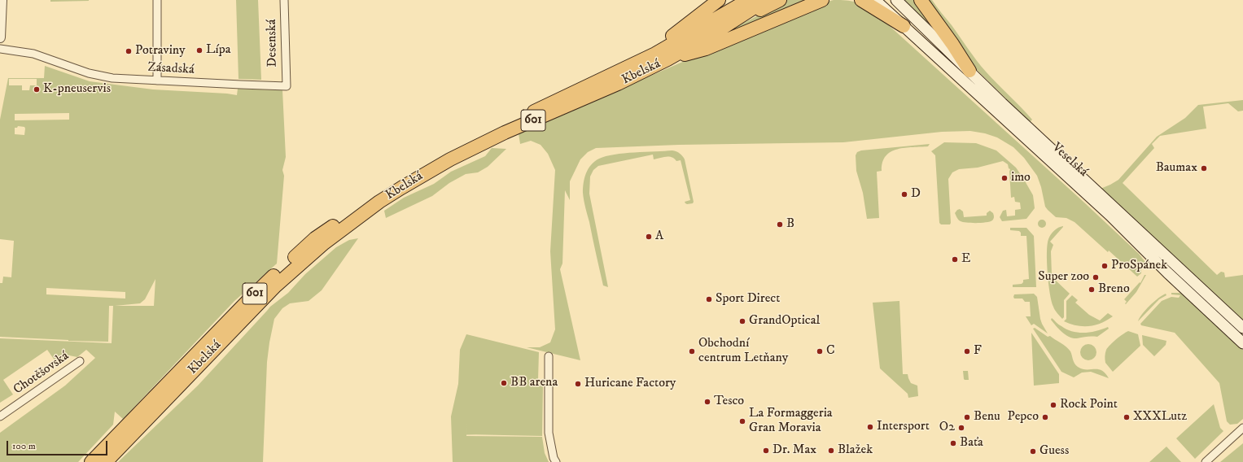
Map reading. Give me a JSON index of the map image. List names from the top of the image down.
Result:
{
  "streets": {
    "highway": ["Kbelská", "601"],
    "main road": ["Veselská"],
    "street": ["Desenská", "Zásadská", "Chotěšovská"]
  },
  "crossings": [
    ["Desenská", "Zásadská"],
    ["Kbelská", "601"]
  ],
  "places": [
    "Lípa",
    "Potraviny",
    "K-pneuservis",
    "Baumax",
    "imo",
    "D",
    "B",
    "A",
    "E",
    "ProSpánek",
    "Super zoo",
    "Breno",
    "Sport Direct",
    "GrandOptical",
    "Obchodní centrum Letňany",
    "C",
    "F",
    "BB arena",
    "Huricane Factory",
    "Tesco",
    "Rock Point",
    "Benu",
    "Pepco",
    "XXXLutz",
    "La Formaggeria Gran Moravia",
    "Intersport",
    "O2",
    "Baťa",
    "Dr. Max",
    "Blažek",
    "Guess"
  ],
  "scale_bar": "100 m"
}
